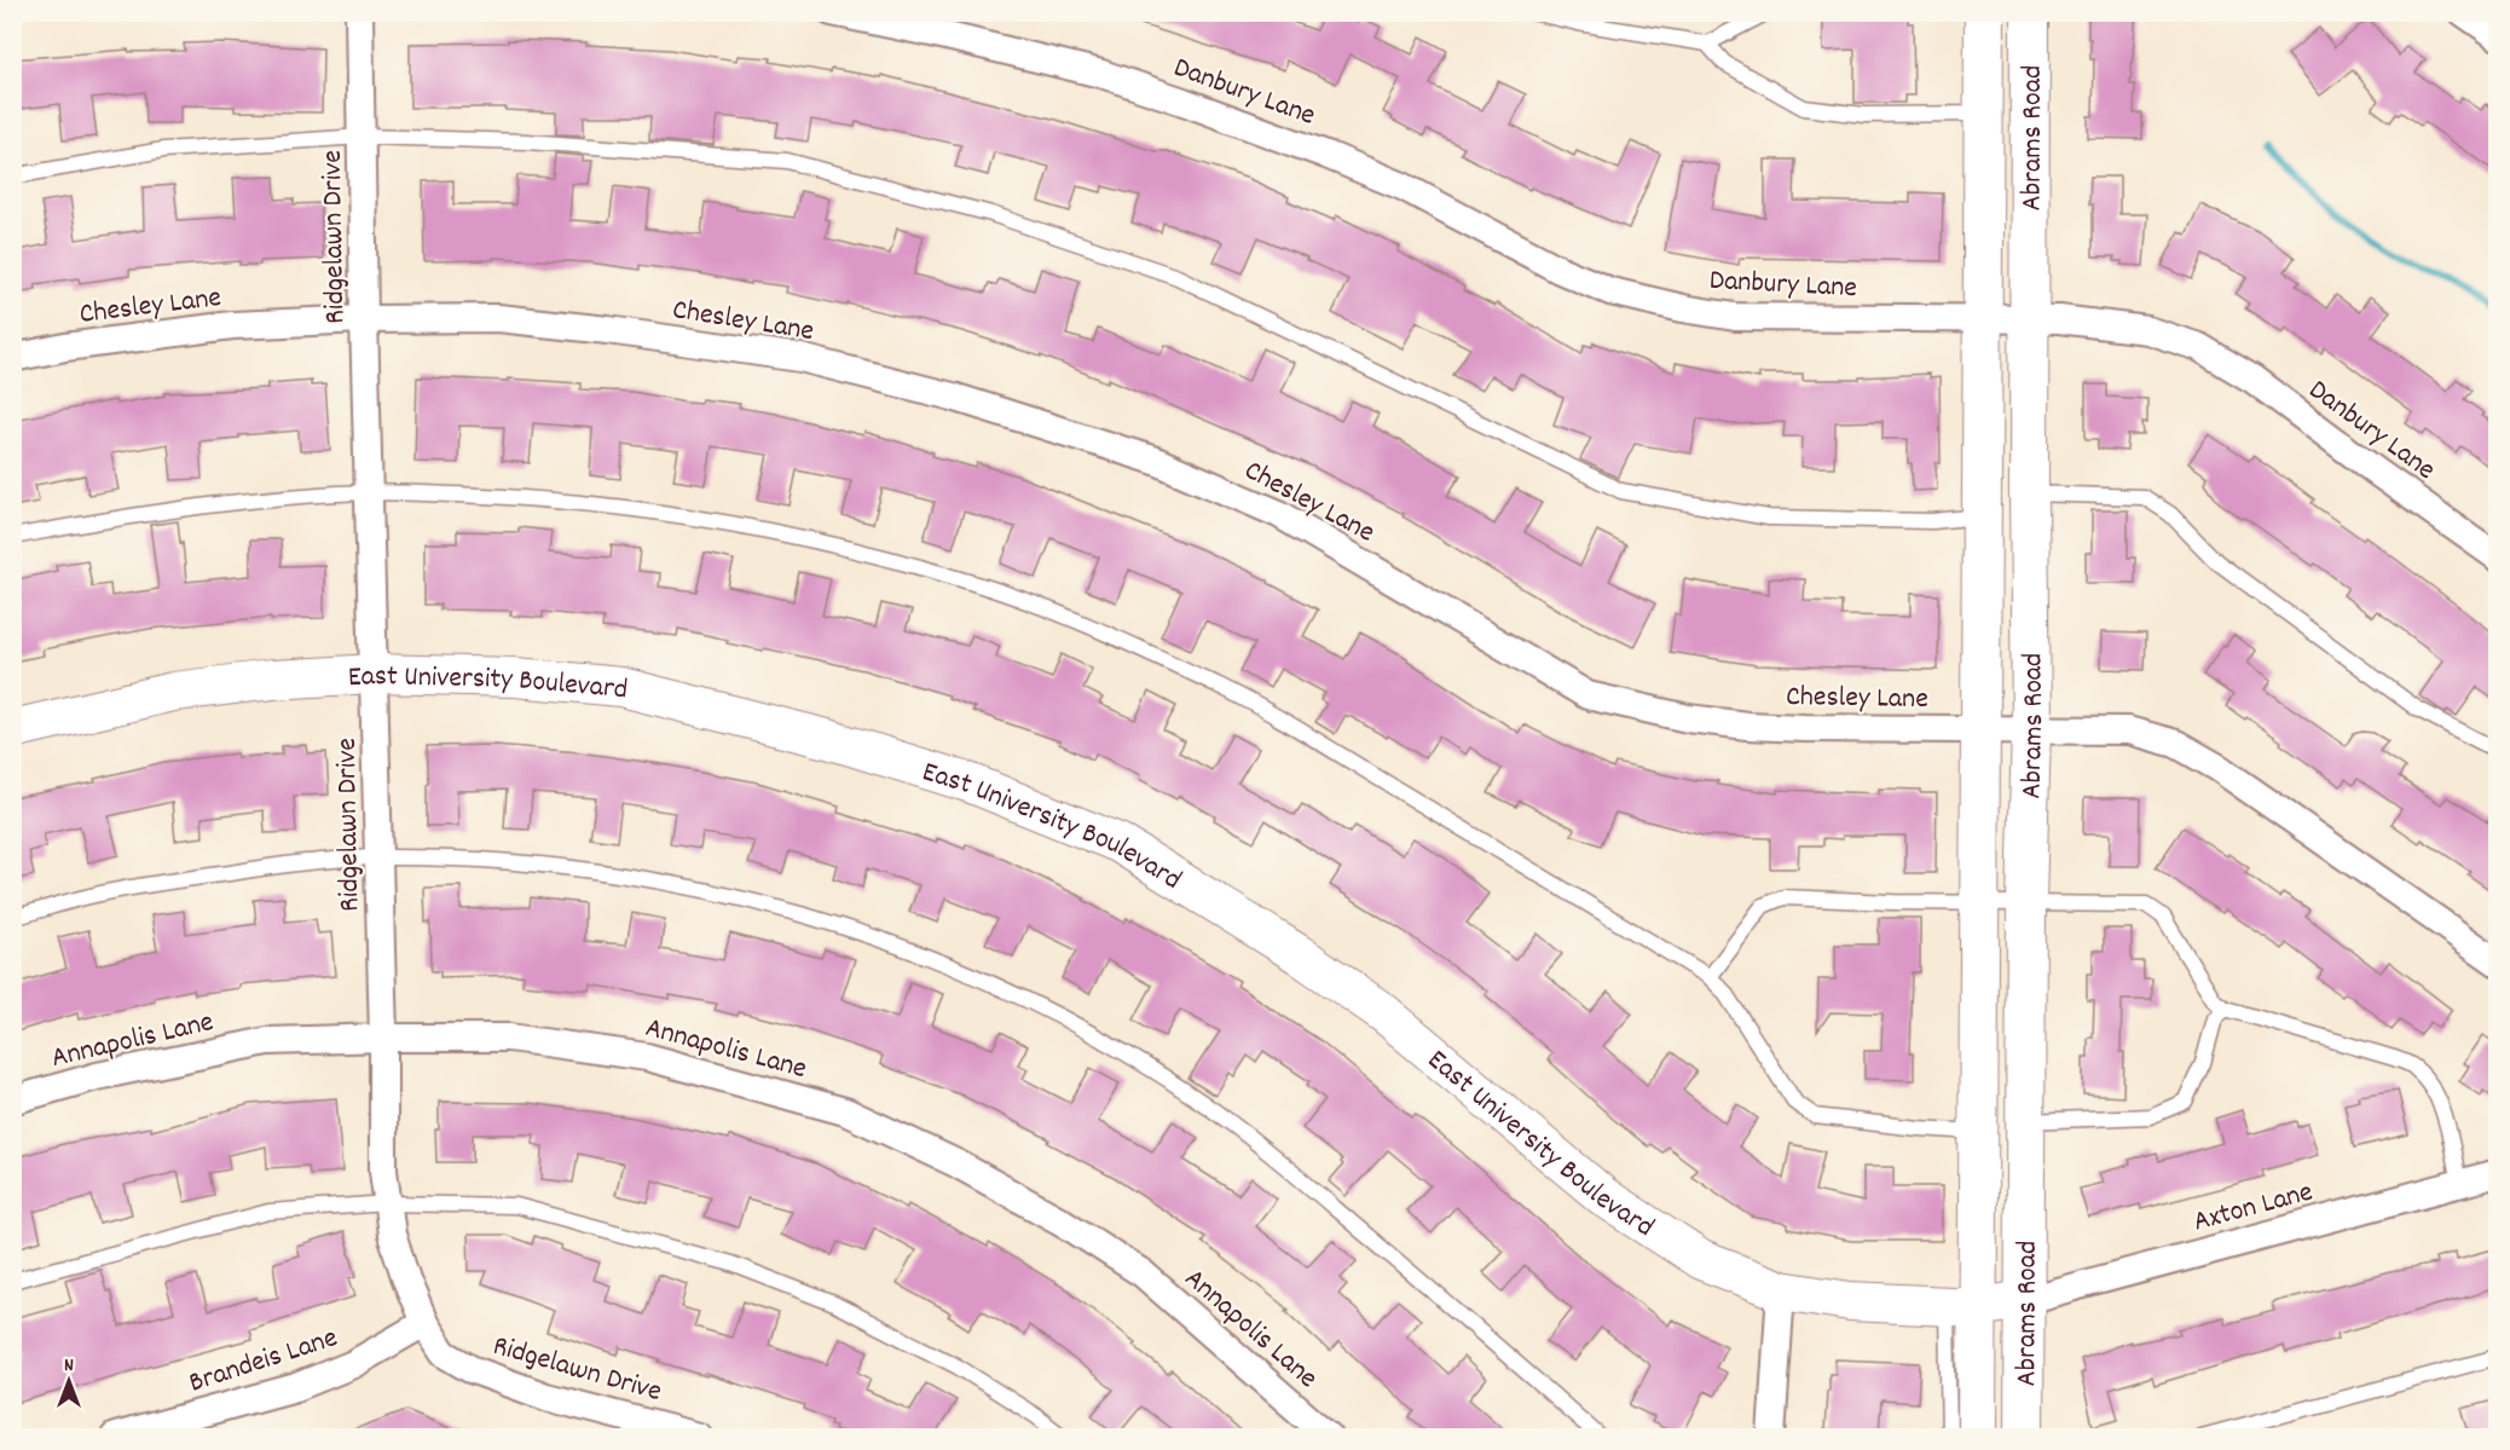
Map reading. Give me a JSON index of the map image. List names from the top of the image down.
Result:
{
  "streets": {
    "main road": ["Abrams Road", "East University Boulevard"],
    "street": [
      "Danbury Lane",
      "Ridgelawn Drive",
      "Chesley Lane",
      "Annapolis Lane",
      "Axton Lane",
      "Brandeis Lane"
    ]
  },
  "crossings": [
    ["Danbury Lane", "Abrams Road"],
    ["Abrams Road", "Chesley Lane"],
    ["Abrams Road", "East University Boulevard"],
    ["Abrams Road", "Axton Lane"],
    ["Ridgelawn Drive", "Chesley Lane"],
    ["Ridgelawn Drive", "East University Boulevard"],
    ["Ridgelawn Drive", "Annapolis Lane"],
    ["Ridgelawn Drive", "Brandeis Lane"],
    ["East University Boulevard", "Axton Lane"]
  ],
  "north": "top"
}
